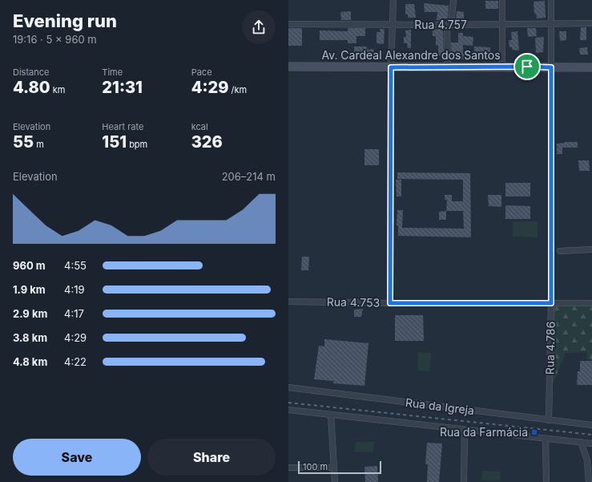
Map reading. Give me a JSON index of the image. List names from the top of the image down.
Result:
{
  "streets": {
    "main road": ["Av. Cardeal Alexandre dos Santos"],
    "street": [
      "Rua 4.757",
      "Rua 4.753",
      "Rua 4.786",
      "Rua da Igreja"
    ]
  },
  "crossings": [
    ["Rua 4.757", "Rua 4.786"],
    ["Av. Cardeal Alexandre dos Santos", "Rua 4.786"],
    ["Rua 4.753", "Rua 4.786"],
    ["Rua 4.786", "Rua da Igreja"]
  ],
  "places": {
    "transit": ["Rua da Farmácia"]
  },
  "scale_bar": "100 m",
  "page": {
    "heading": ["Evening run", "19:16 · 5 × 960 m"],
    "stats": [
      ["Distance", "4.80 km"],
      ["Time", "21:31"],
      ["Pace", "4:29 /km"],
      ["Elevation", "55 m"],
      ["Heart rate", "151 bpm"],
      ["kcal", "326"]
    ],
    "chart": ["Elevation", "206–214 m"],
    "list": [
      {
        "name": "960 m",
        "note": "4:55"
      },
      {
        "name": "1.9 km",
        "note": "4:19"
      },
      {
        "name": "2.9 km",
        "note": "4:17"
      },
      {
        "name": "3.8 km",
        "note": "4:29"
      },
      {
        "name": "4.8 km",
        "note": "4:22"
      }
    ],
    "buttons": ["Save", "Share"],
    "scale": "100 m"
  }
}
